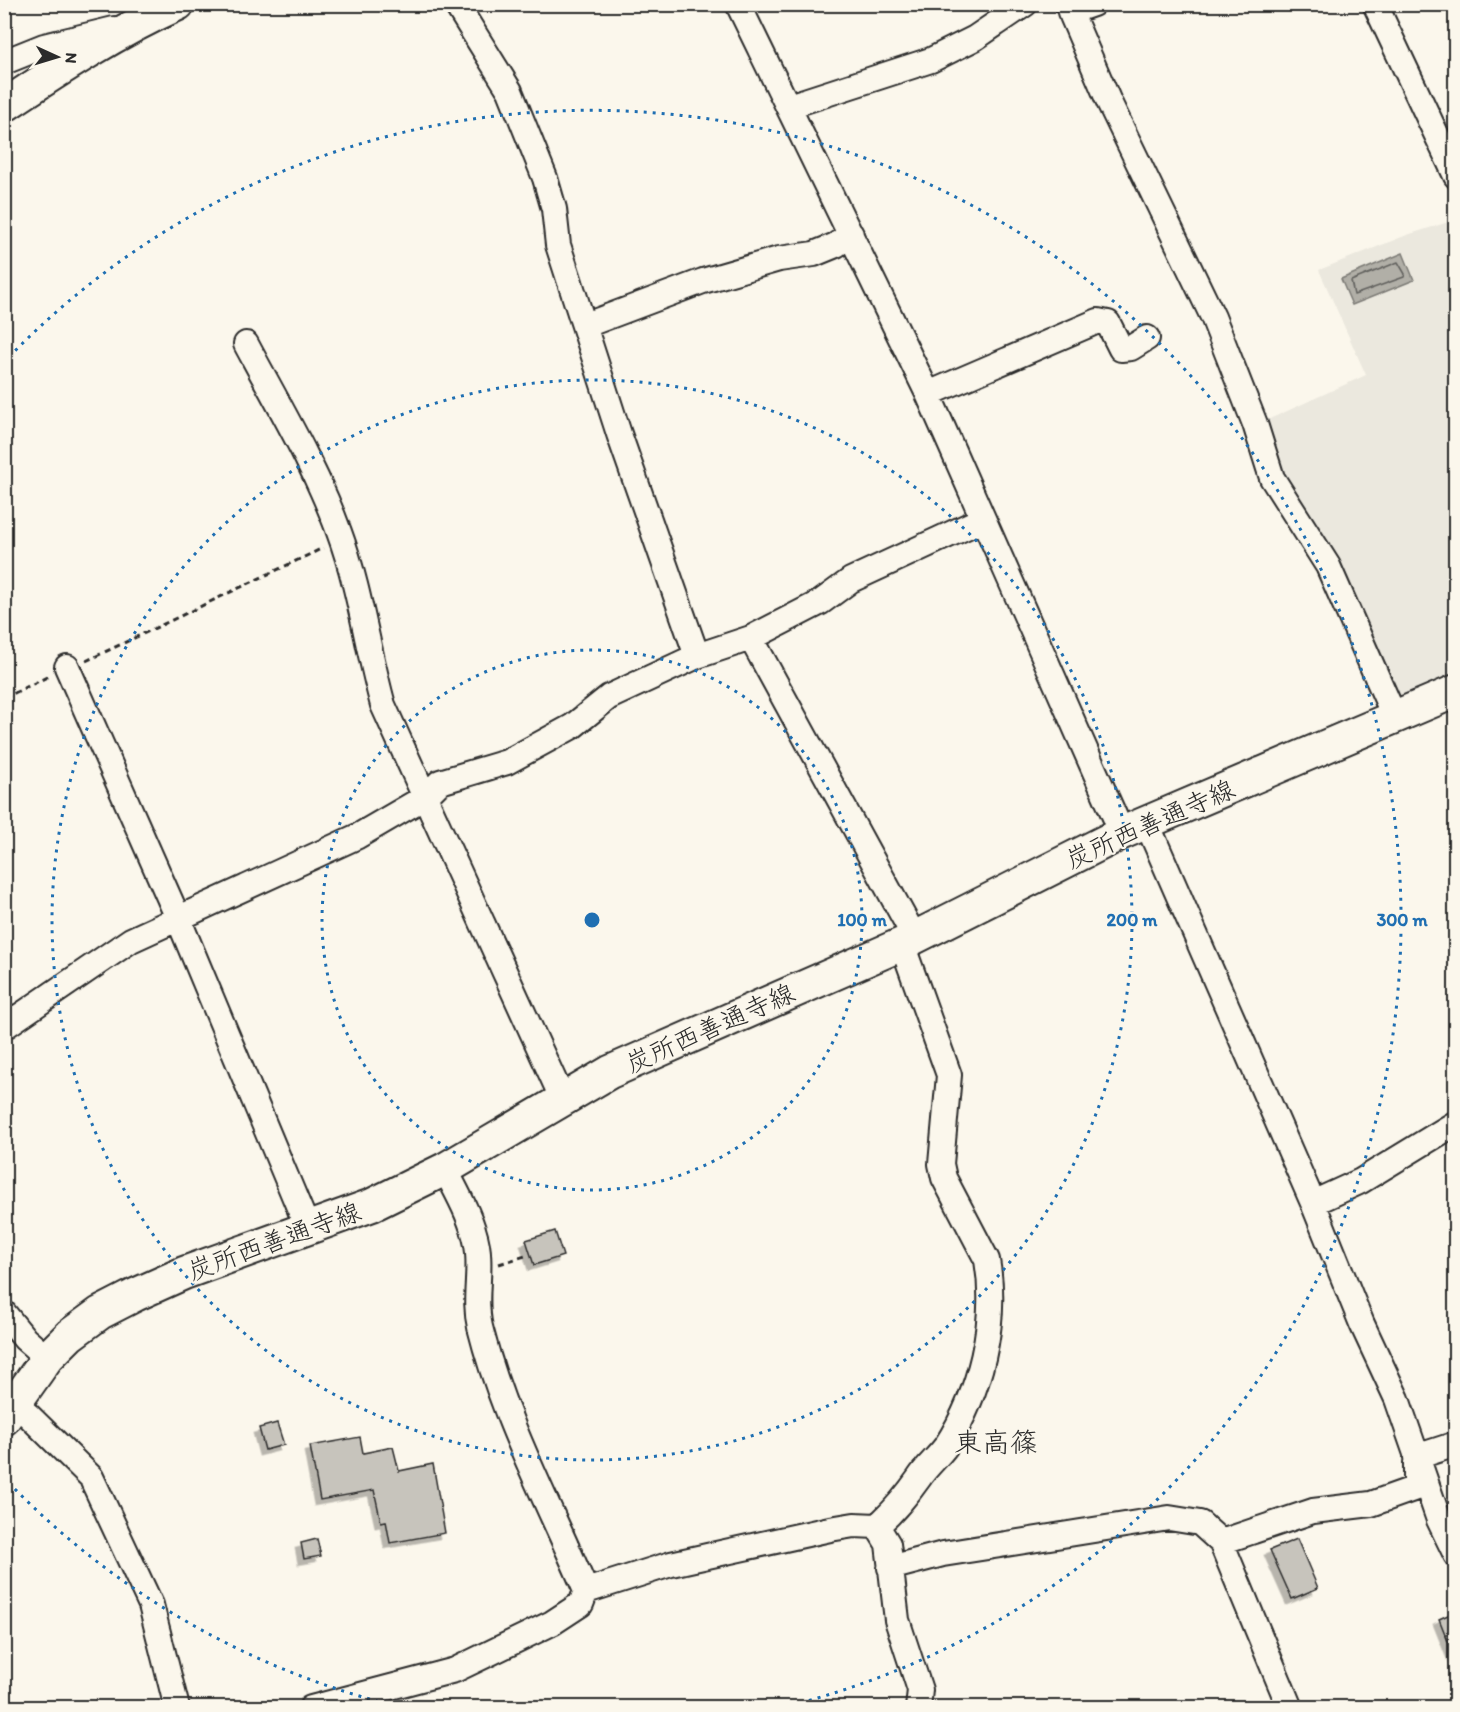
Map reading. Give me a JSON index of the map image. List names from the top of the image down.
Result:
{
  "streets": {
    "main road": ["炭所西善通寺線"]
  },
  "districts": ["東高篠"],
  "north": "right",
  "rings": ["100 m", "200 m", "300 m"]
}
